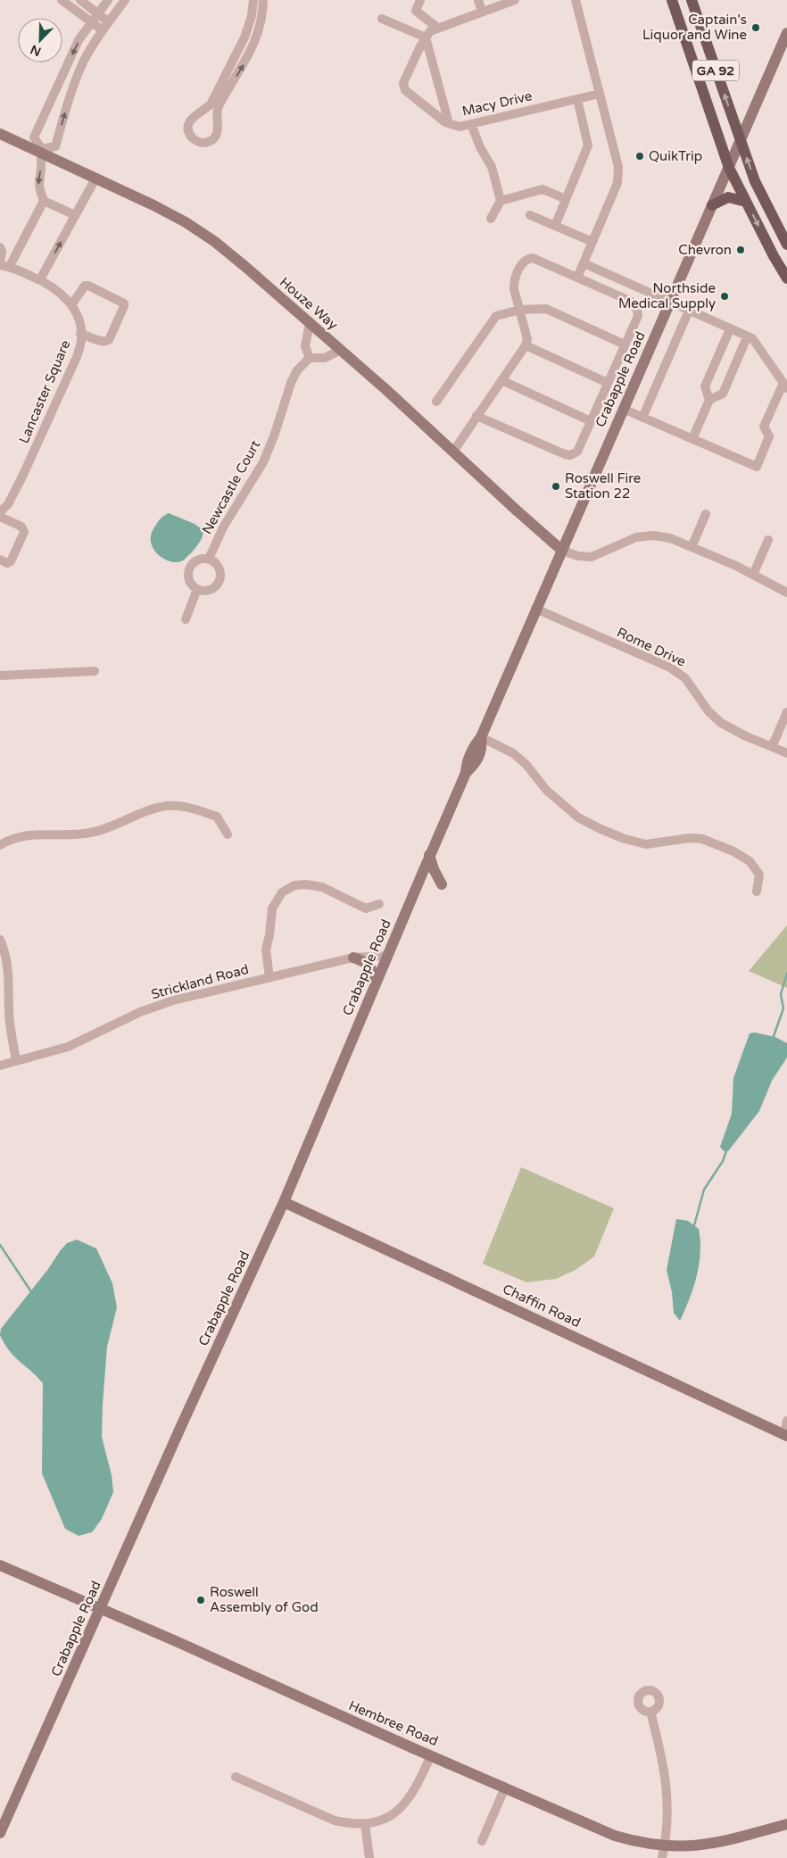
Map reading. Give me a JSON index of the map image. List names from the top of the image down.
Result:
{
  "streets": {
    "main road": ["GA 92"],
    "street": [
      "Macy Drive",
      "Houze Way",
      "Crabapple Road",
      "Lancaster Square",
      "Newcastle Court",
      "Rome Drive",
      "Strickland Road",
      "Chaffin Road",
      "Hembree Road"
    ]
  },
  "crossings": [
    ["GA 92", "Crabapple Road"],
    ["Houze Way", "Crabapple Road"],
    ["Crabapple Road", "Rome Drive"],
    ["Crabapple Road", "Strickland Road"],
    ["Crabapple Road", "Chaffin Road"],
    ["Crabapple Road", "Hembree Road"]
  ],
  "places": [
    "Captain's Liquor and Wine",
    "QuikTrip",
    "Chevron",
    "Northside Medical Supply",
    "Roswell Fire Station 22",
    "Roswell Assembly of God"
  ],
  "north": "bottom left"
}
